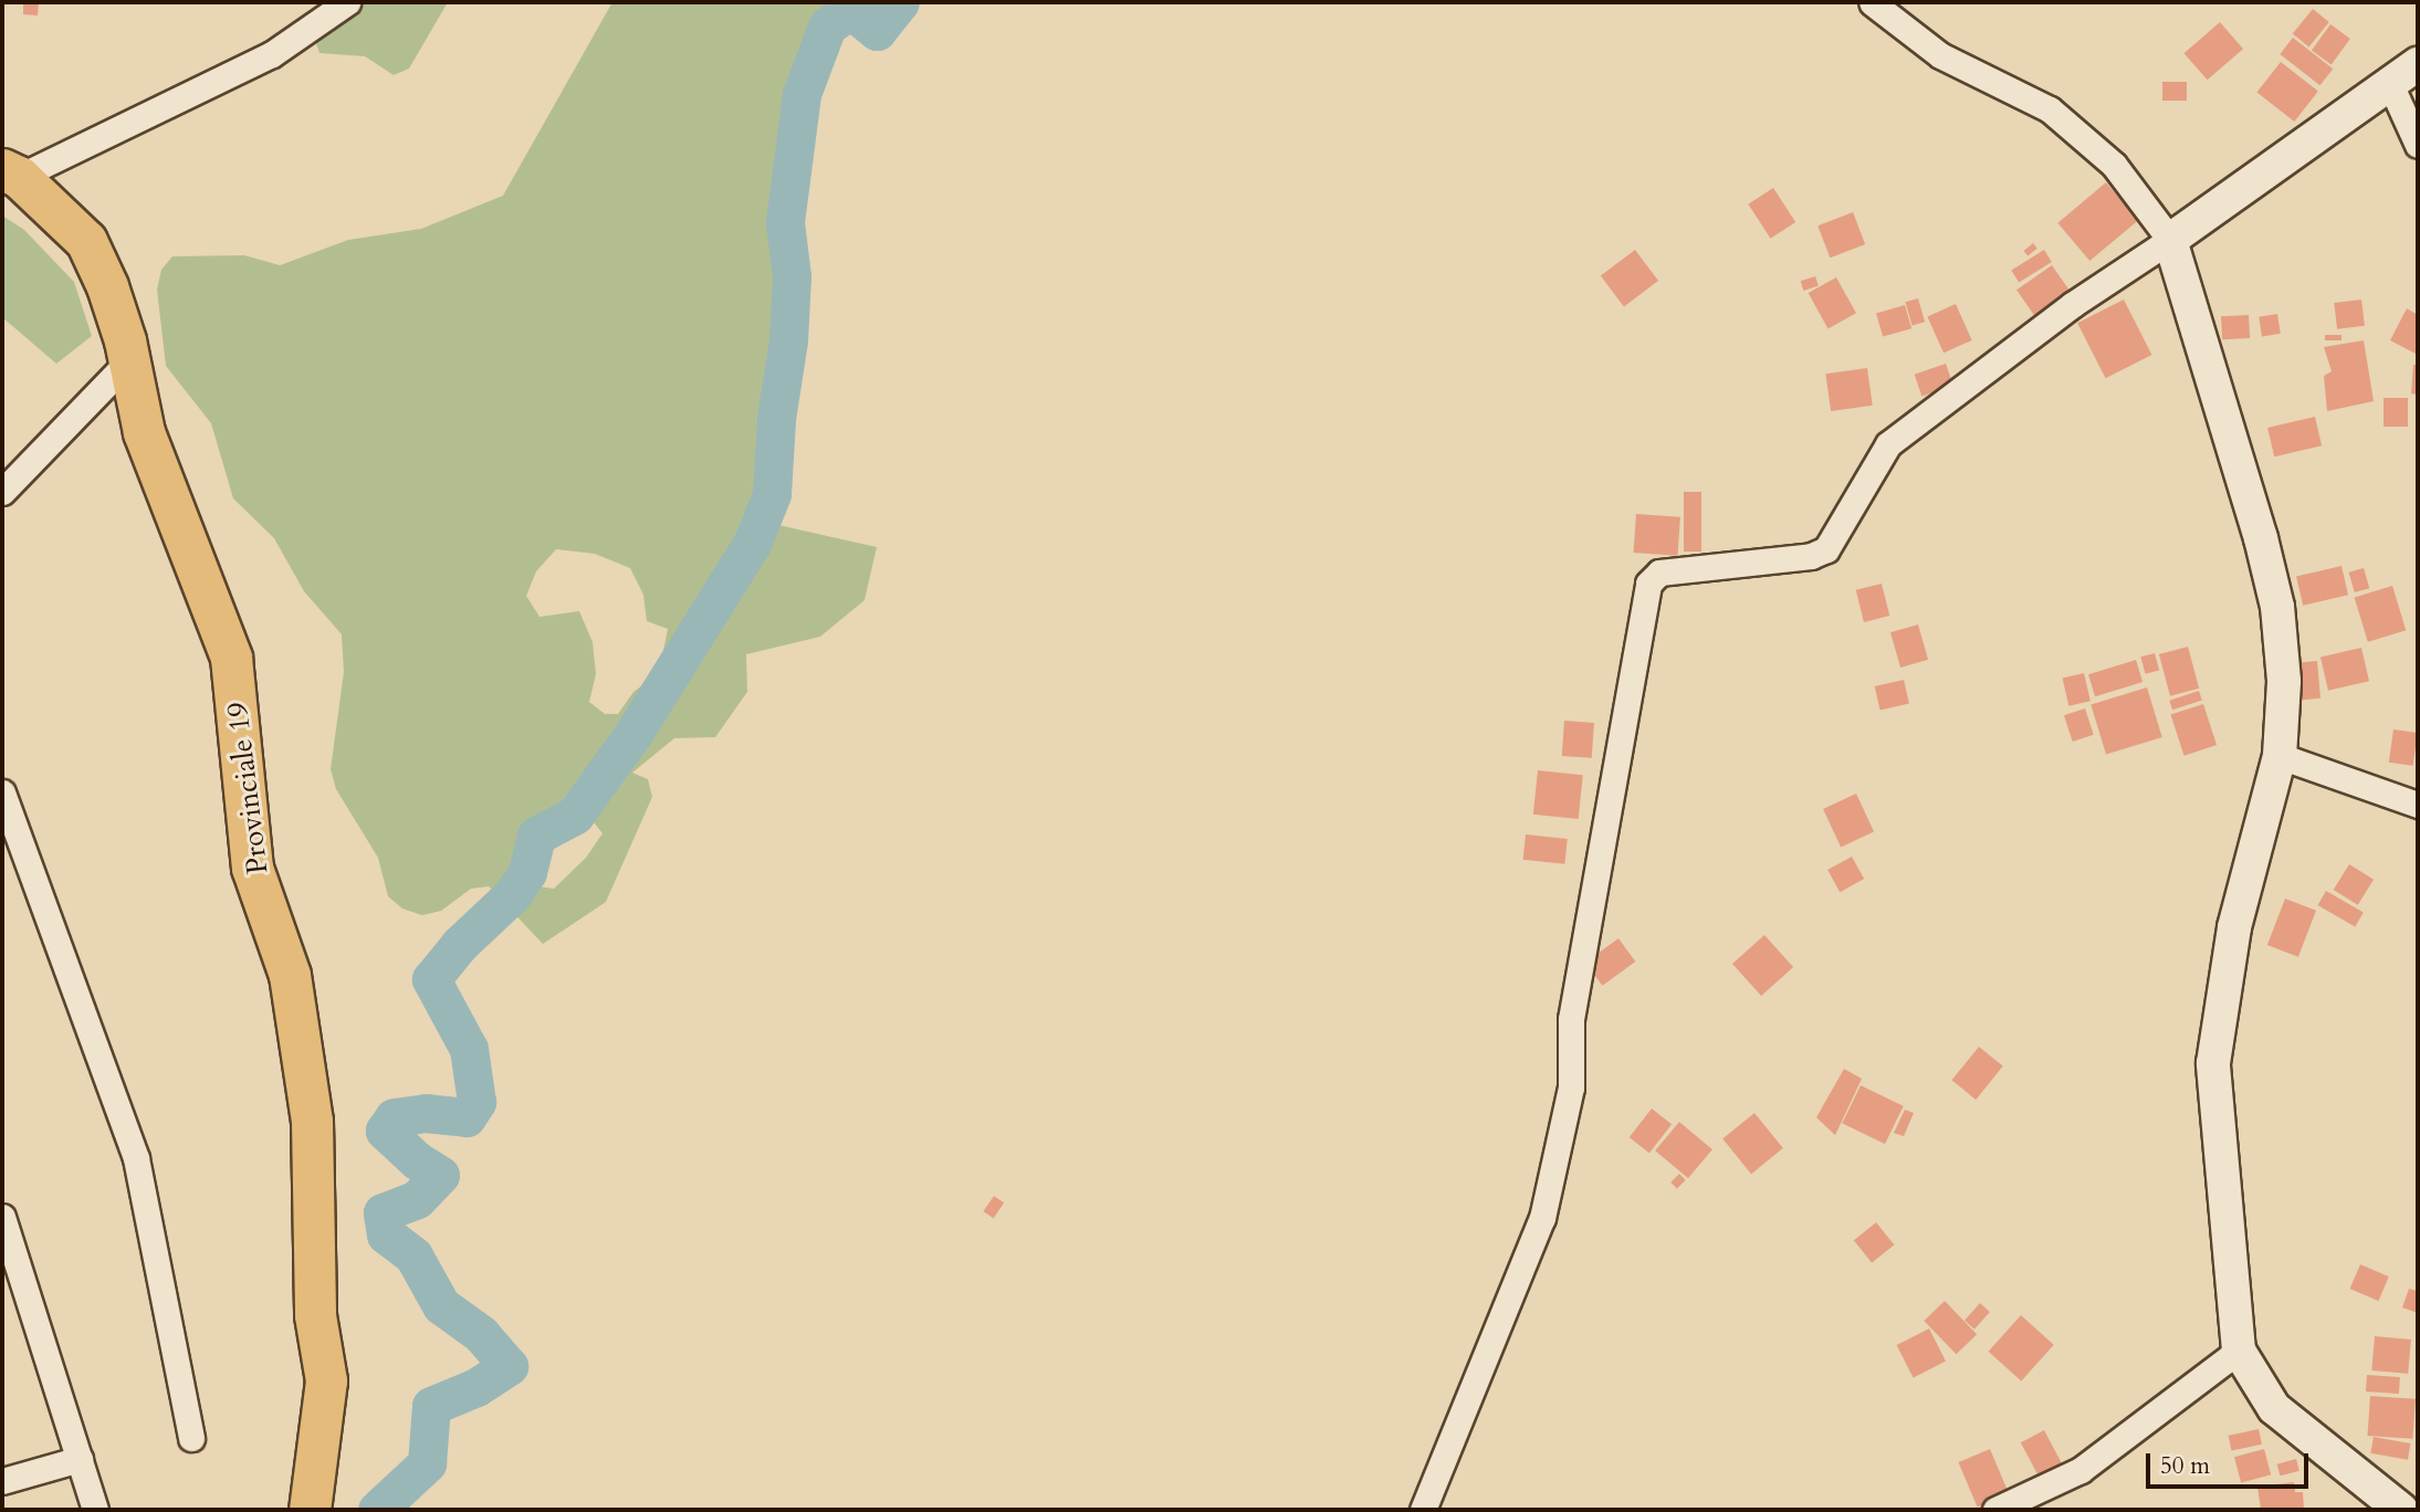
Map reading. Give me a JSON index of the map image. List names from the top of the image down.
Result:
{
  "streets": {
    "main road": ["Provinciale 19"]
  },
  "scale_bar": "50 m"
}
